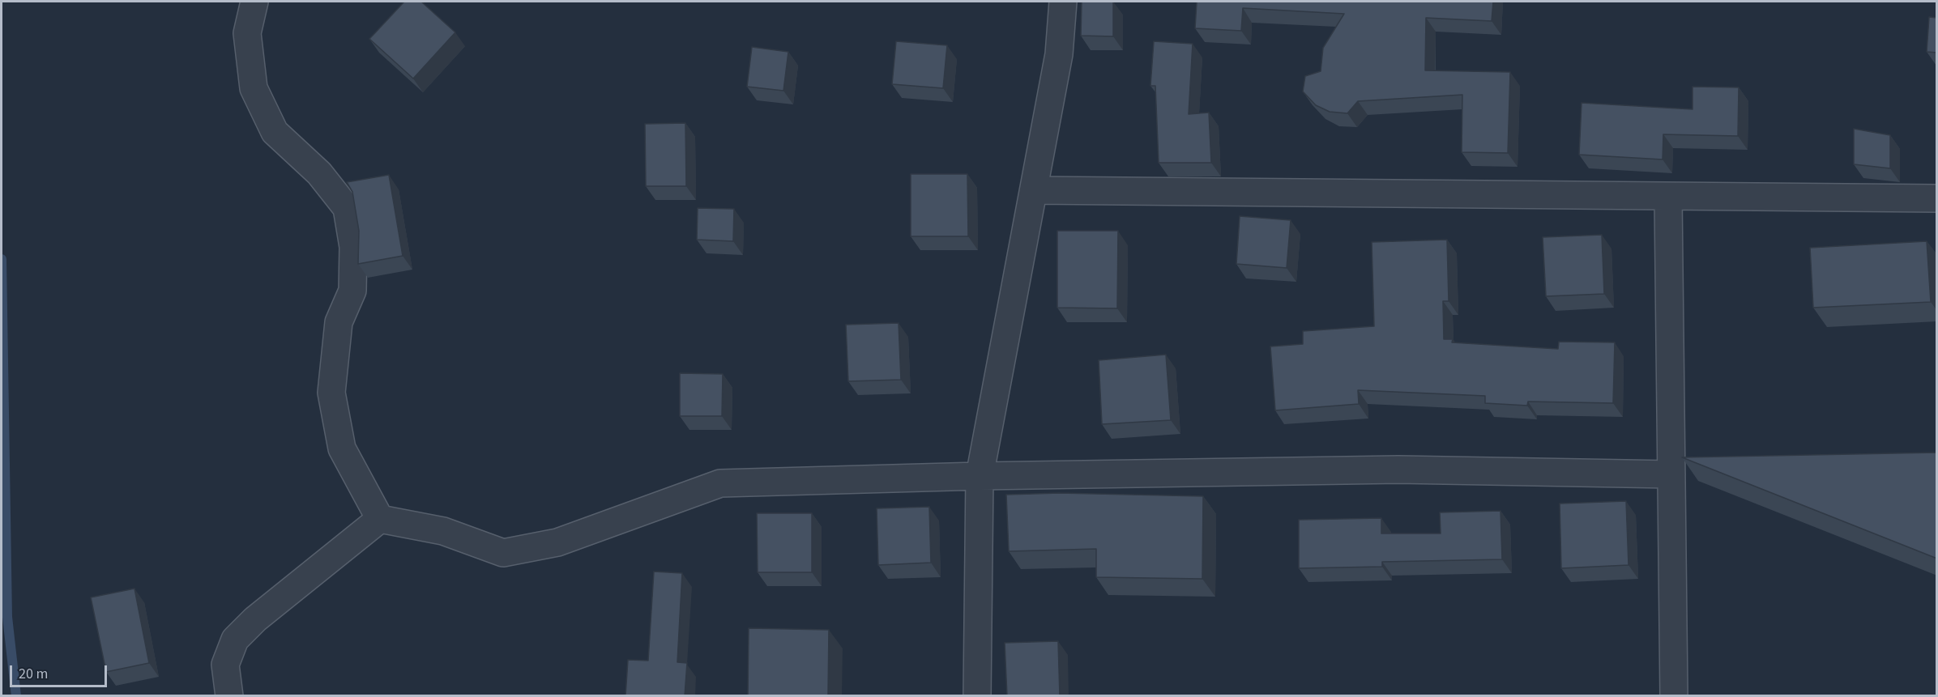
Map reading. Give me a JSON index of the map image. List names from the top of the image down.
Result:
{
  "scale_bar": "20 m"
}
